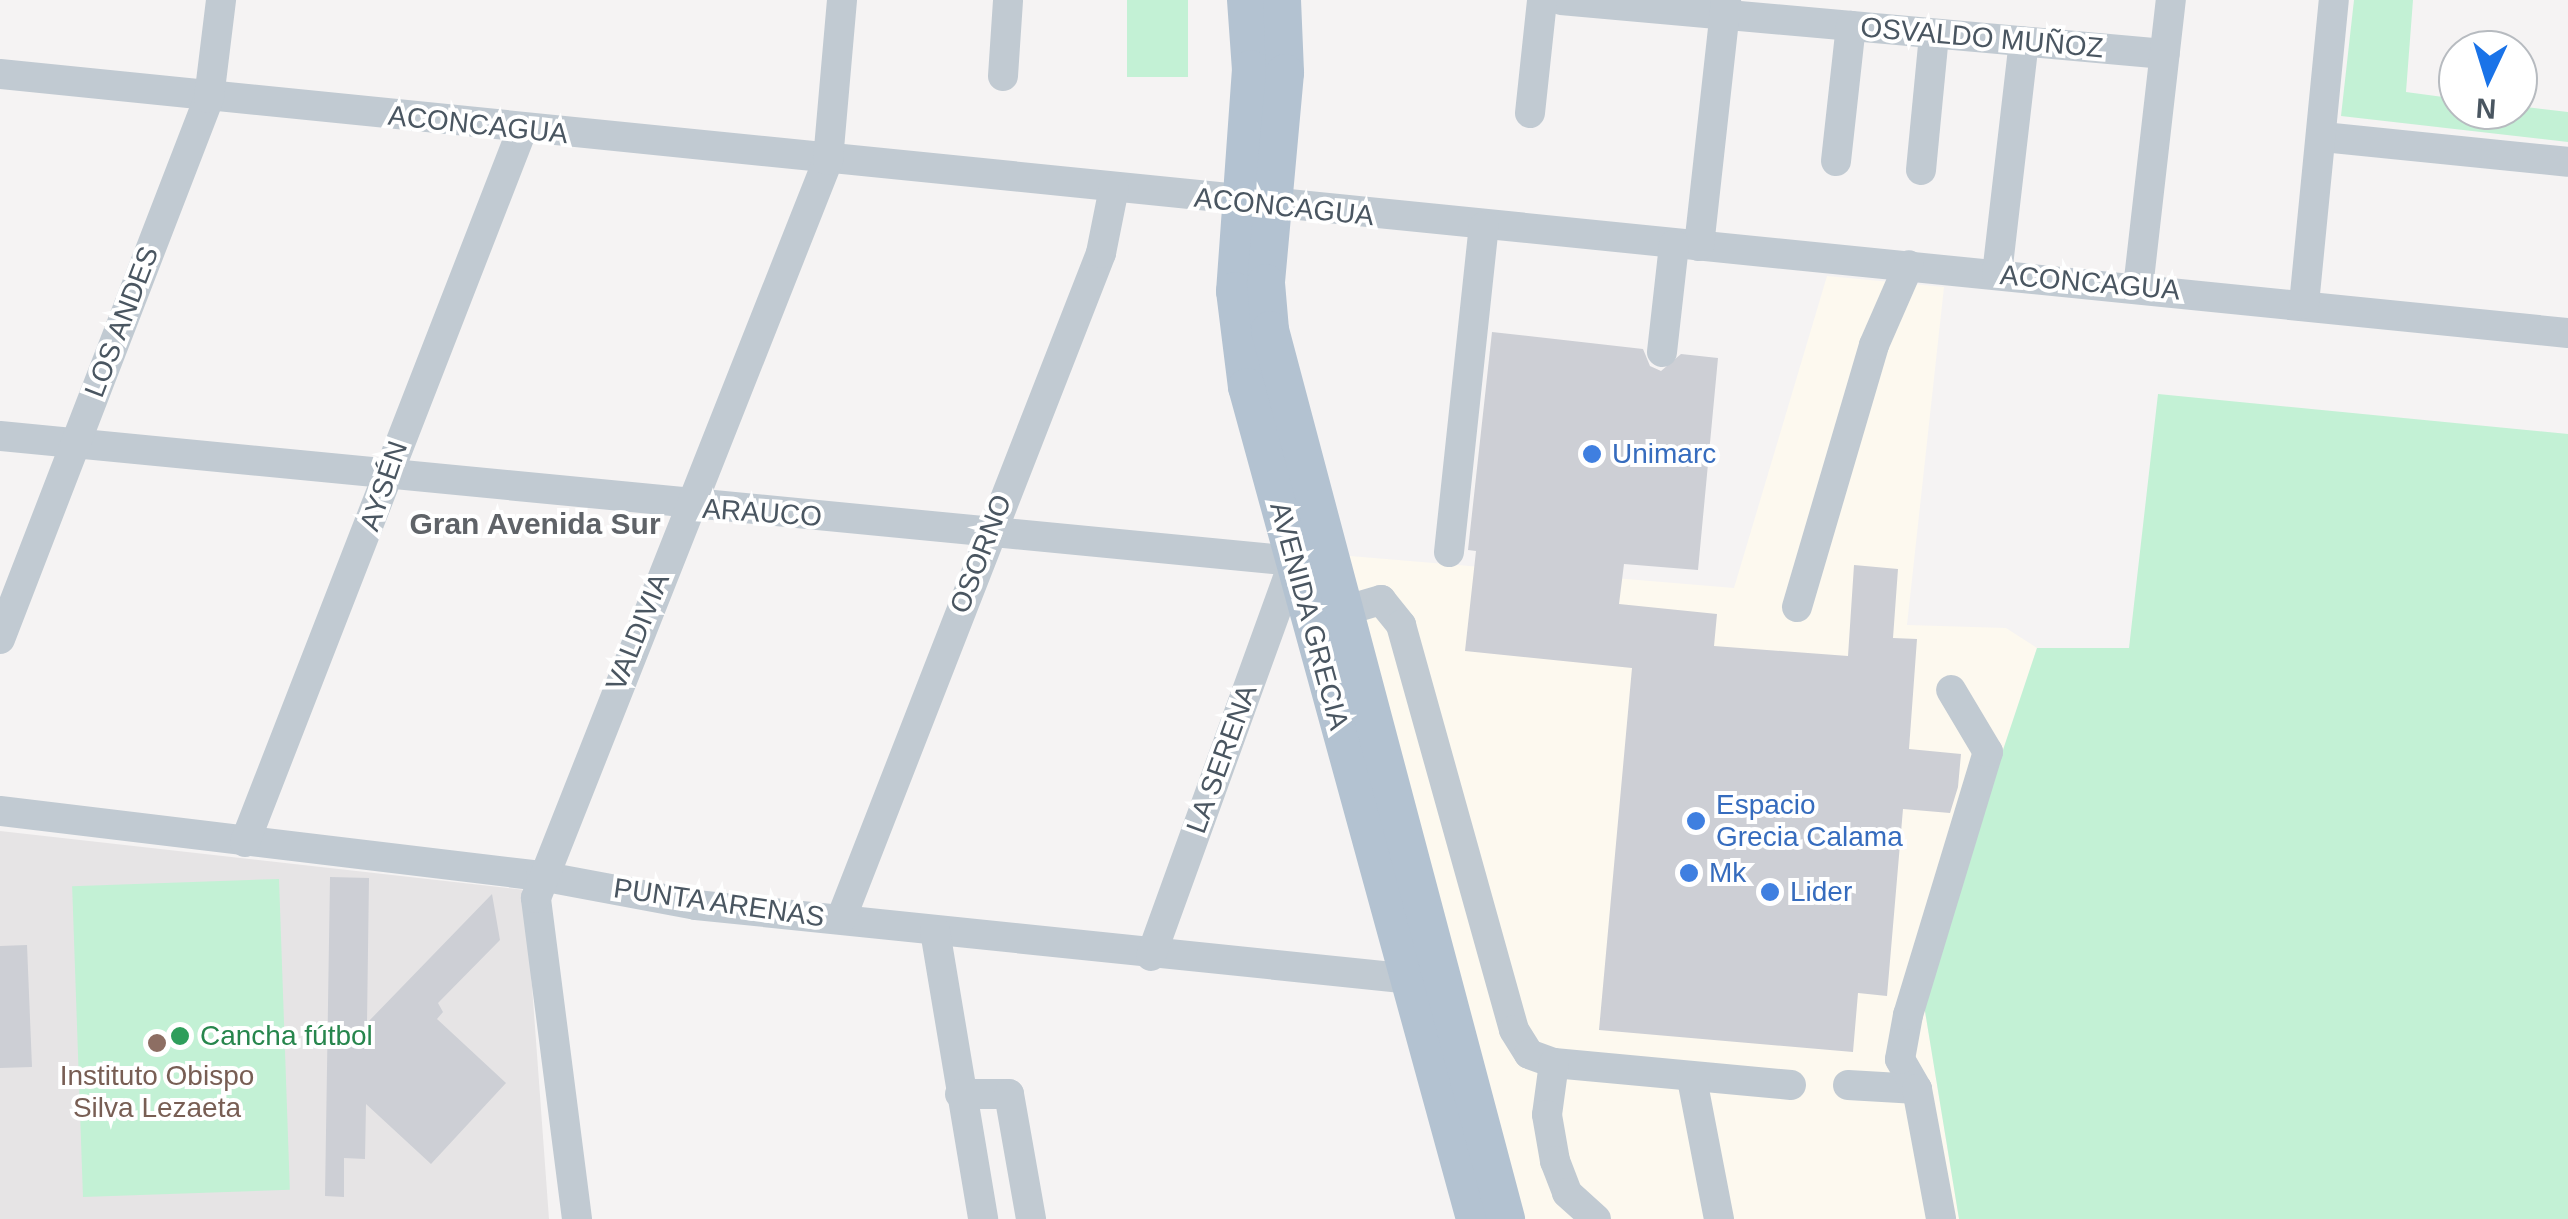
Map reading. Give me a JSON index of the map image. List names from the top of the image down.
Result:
{
  "streets": {
    "main road": ["AVENIDA GRECIA"],
    "street": [
      "OSVALDO MUÑOZ",
      "ACONCAGUA",
      "LOS ANDES",
      "AYSÉN",
      "ARAUCO",
      "OSORNO",
      "VALDIVIA",
      "LA SERENA",
      "PUNTA ARENAS"
    ]
  },
  "crossings": [
    ["ACONCAGUA", "LOS ANDES"],
    ["ACONCAGUA", "AYSÉN"],
    ["ACONCAGUA", "OSORNO"],
    ["ACONCAGUA", "AVENIDA GRECIA"],
    ["ACONCAGUA", "VALDIVIA"],
    ["LOS ANDES", "ARAUCO"],
    ["AYSÉN", "ARAUCO"],
    ["AYSÉN", "PUNTA ARENAS"],
    ["ARAUCO", "OSORNO"],
    ["ARAUCO", "AVENIDA GRECIA"],
    ["ARAUCO", "VALDIVIA"],
    ["ARAUCO", "LA SERENA"],
    ["OSORNO", "PUNTA ARENAS"],
    ["AVENIDA GRECIA", "LA SERENA"],
    ["AVENIDA GRECIA", "PUNTA ARENAS"],
    ["VALDIVIA", "PUNTA ARENAS"],
    ["LA SERENA", "PUNTA ARENAS"]
  ],
  "districts": ["Gran Avenida Sur"],
  "places": [
    "Unimarc",
    "Espacio Grecia Calama",
    "Mk",
    "Lider",
    "Cancha fútbol",
    "Instituto Obispo Silva Lezaeta"
  ],
  "north": "bottom"
}
